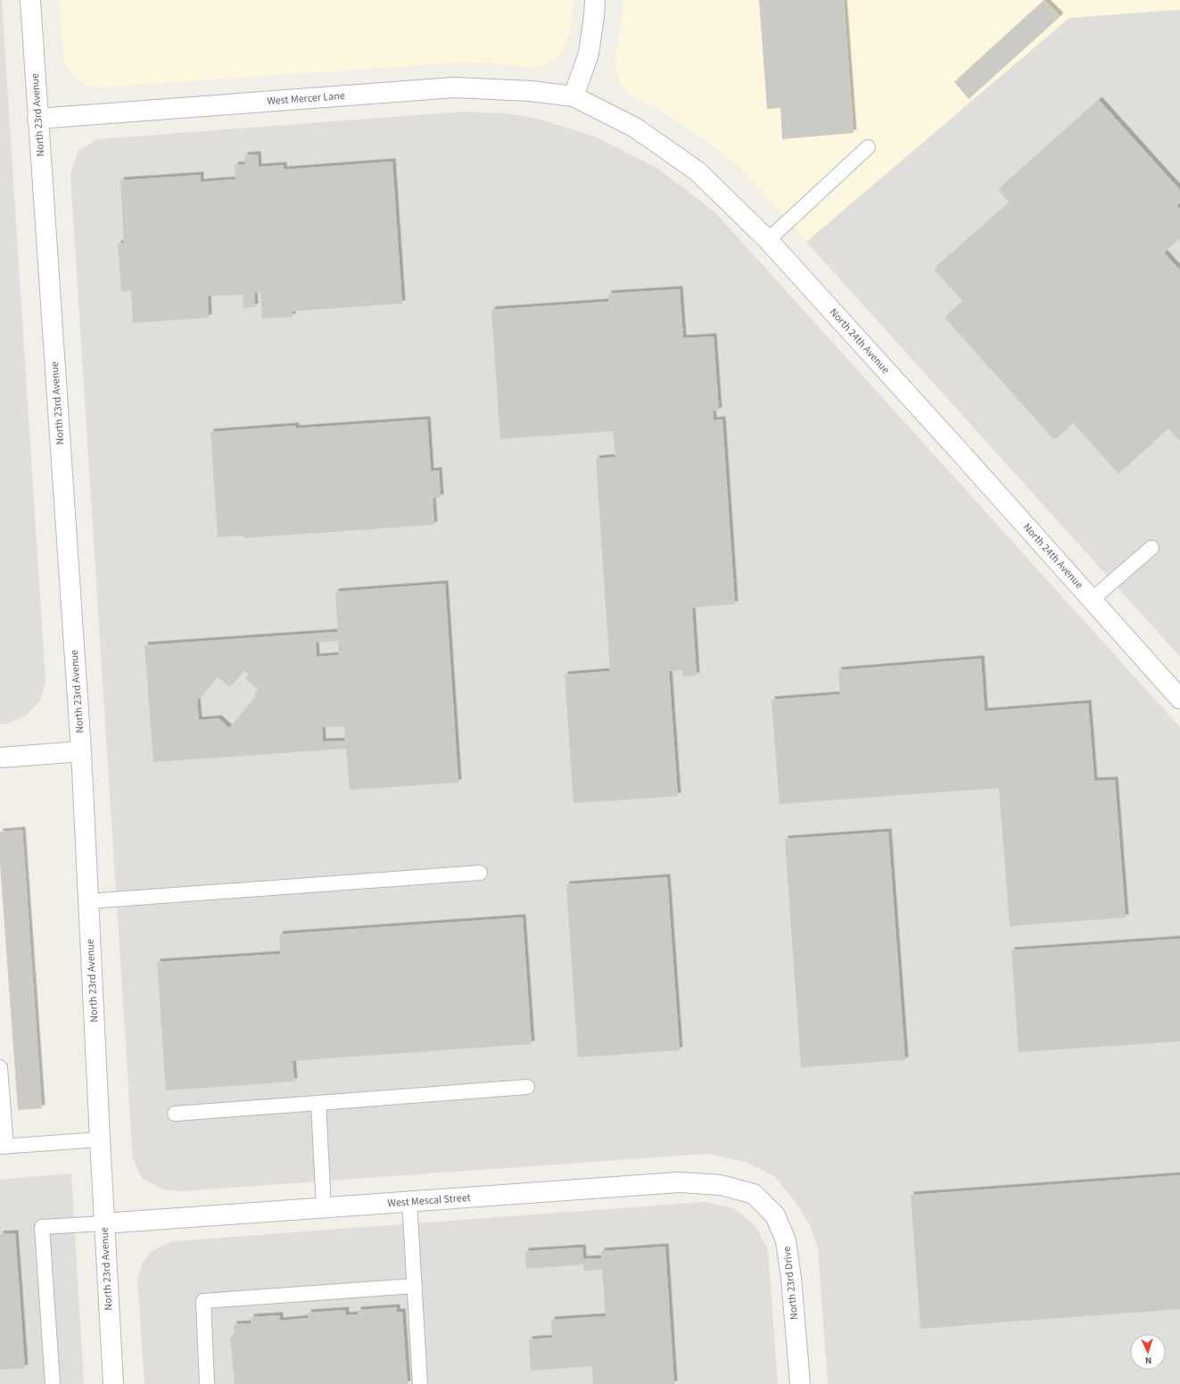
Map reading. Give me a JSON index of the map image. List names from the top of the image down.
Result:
{
  "streets": {
    "street": [
      "West Mercer Lane",
      "North 23rd Avenue",
      "North 24th Avenue",
      "West Mescal Street",
      "North 23rd Drive"
    ]
  },
  "crossings": [
    ["West Mercer Lane", "North 23rd Avenue"],
    ["West Mercer Lane", "North 24th Avenue"],
    ["North 23rd Avenue", "West Mescal Street"],
    ["West Mescal Street", "North 23rd Drive"]
  ],
  "north": "bottom"
}
